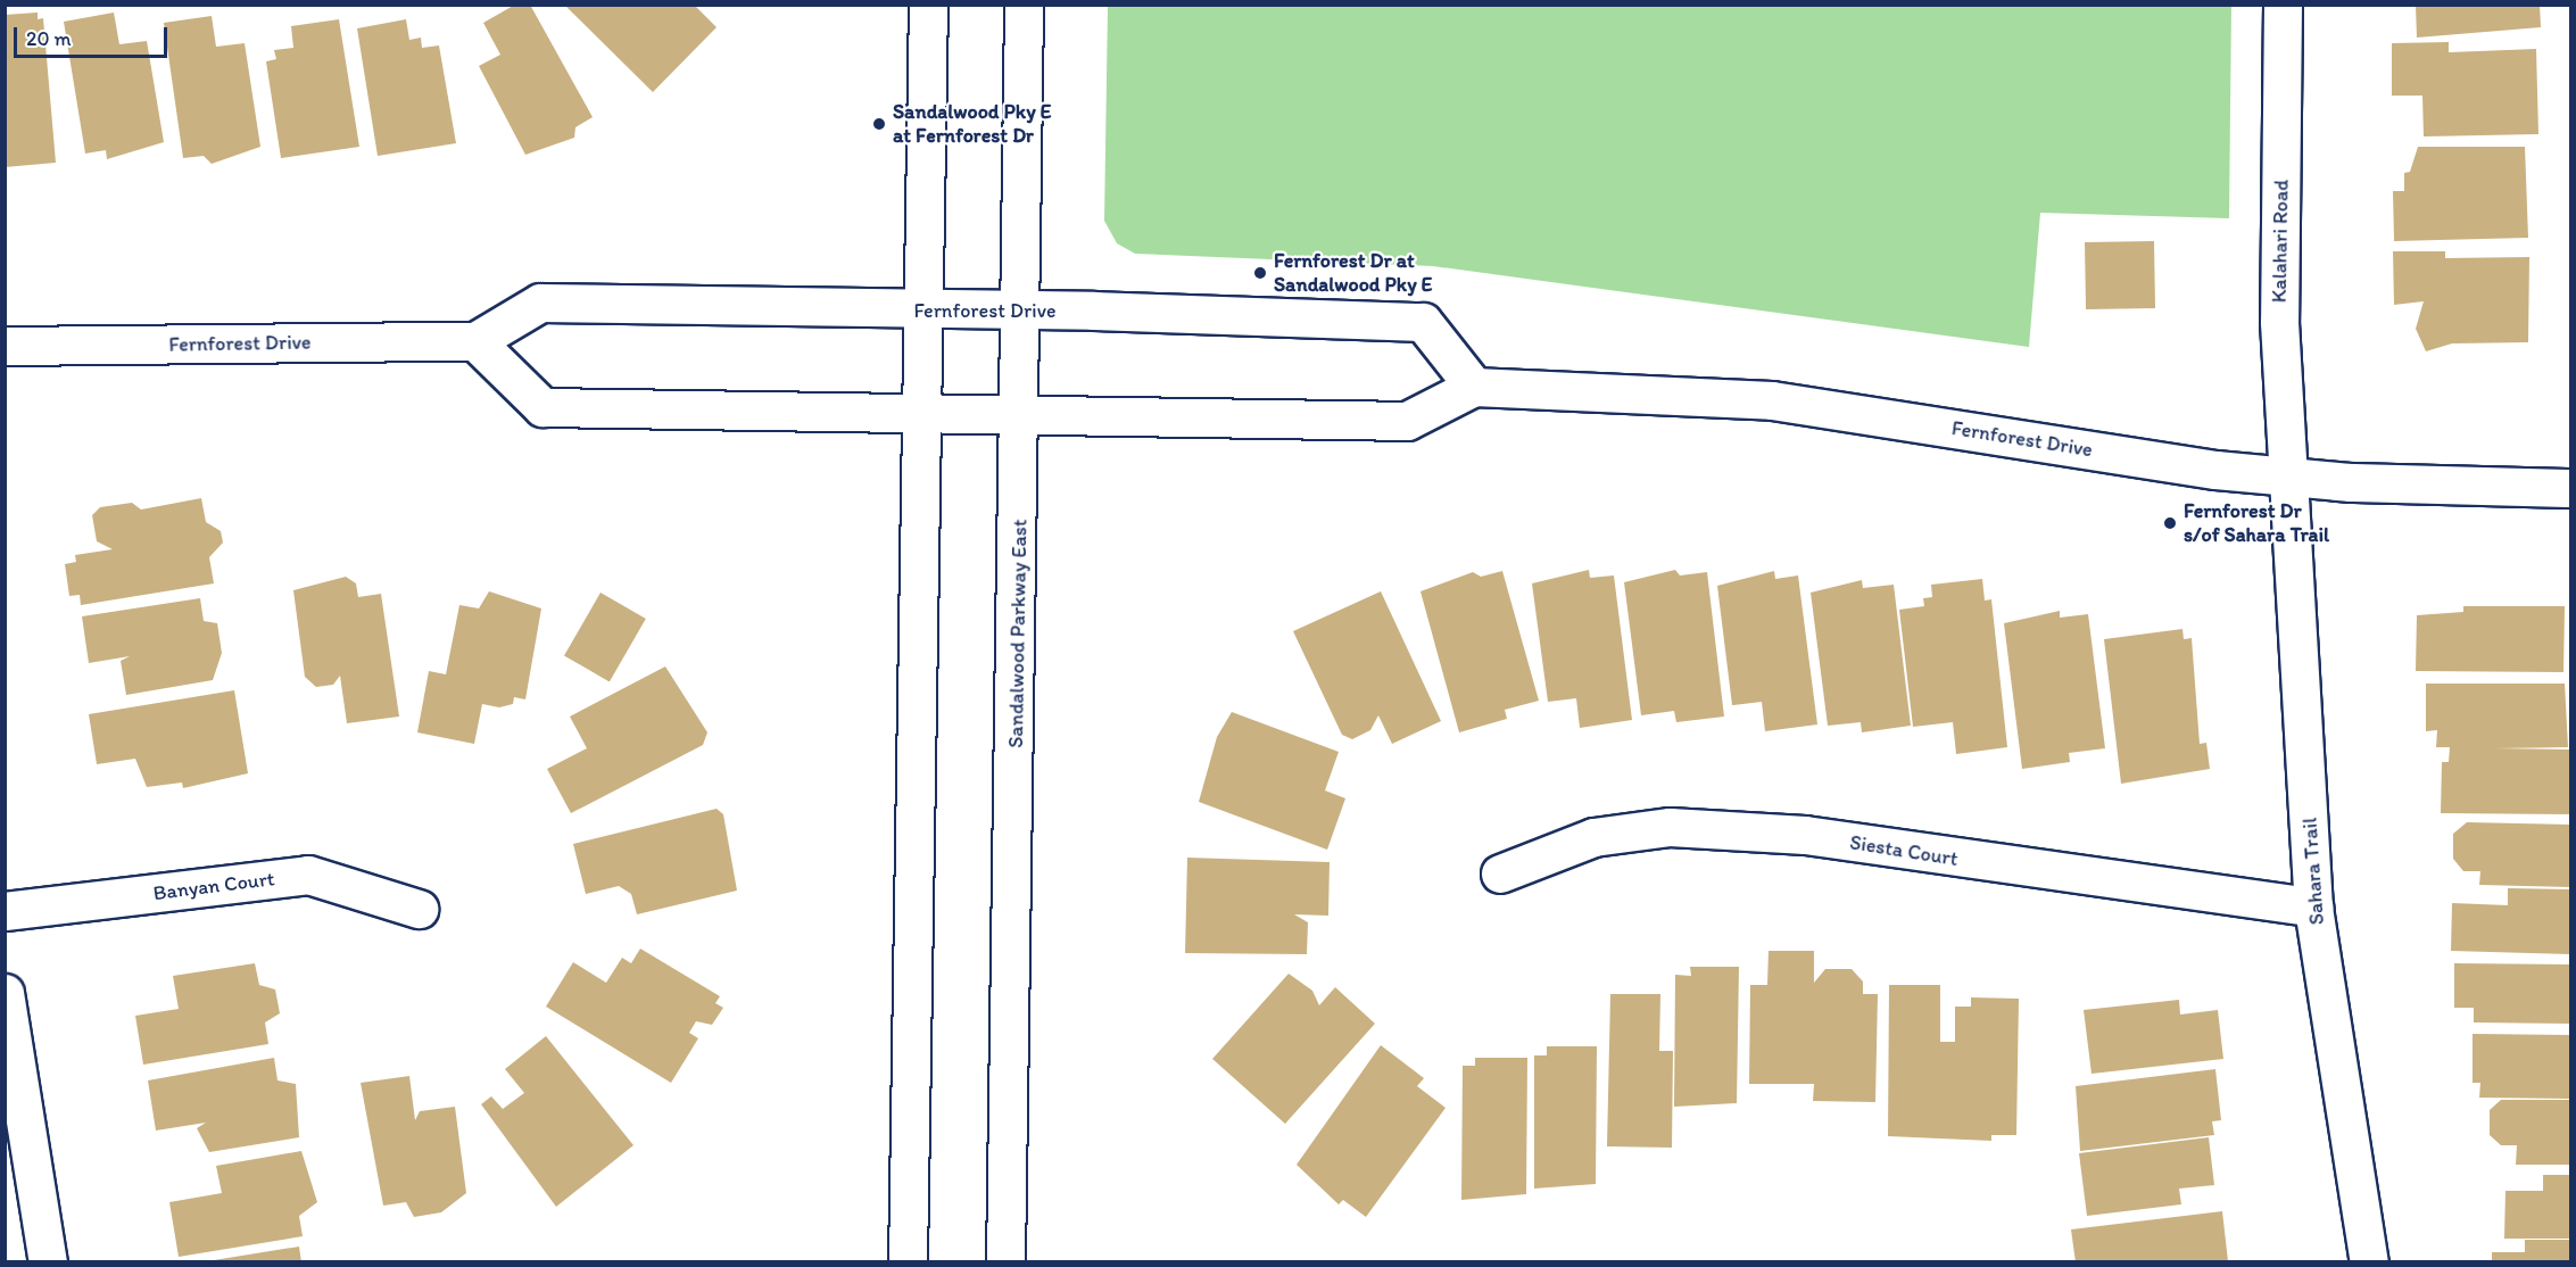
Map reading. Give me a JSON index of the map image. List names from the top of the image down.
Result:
{
  "streets": {
    "street": [
      "Kalahari Road",
      "Fernforest Drive",
      "Sandalwood Parkway East",
      "Siesta Court",
      "Sahara Trail",
      "Banyan Court"
    ]
  },
  "crossings": [
    ["Kalahari Road", "Fernforest Drive"],
    ["Kalahari Road", "Sahara Trail"],
    ["Fernforest Drive", "Sandalwood Parkway East"],
    ["Fernforest Drive", "Sahara Trail"],
    ["Siesta Court", "Sahara Trail"]
  ],
  "places": ["Sandalwood Pky E at Fernforest Dr", "Fernforest Dr at Sandalwood Pky E", "Fernforest Dr s/of Sahara Trail"],
  "scale_bar": "20 m"
}
